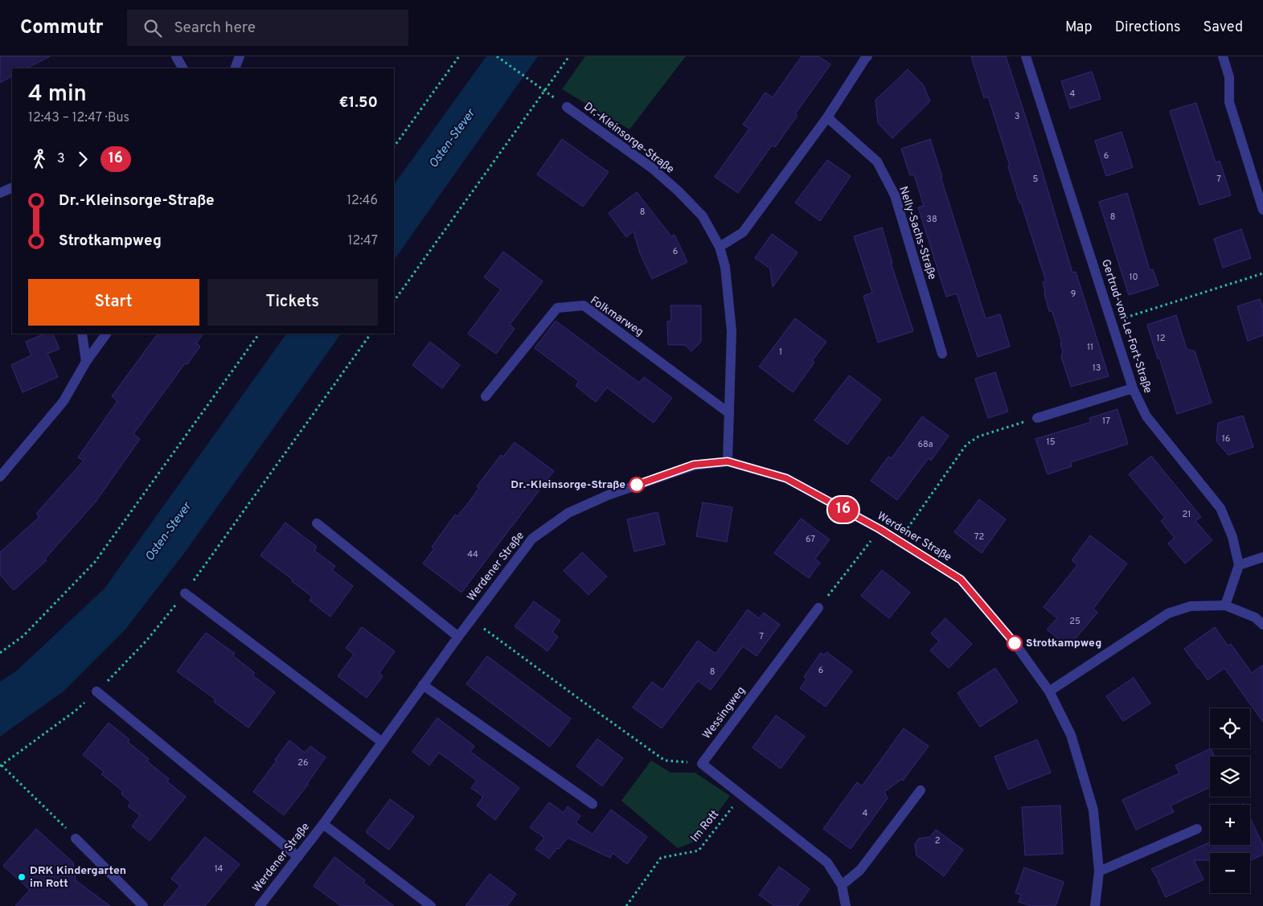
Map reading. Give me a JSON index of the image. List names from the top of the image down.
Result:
{
  "streets": {
    "street": [
      "Dr.-Kleinsorge-Straße",
      "Nelly-Sachs-Straße",
      "Folkmarweg",
      "Gertrud-von-Le-Fort-Straße",
      "Werdener Straße",
      "Wessingweg"
    ],
    "path": ["Im Rott"]
  },
  "crossings": [
    ["Dr.-Kleinsorge-Straße", "Folkmarweg"],
    ["Dr.-Kleinsorge-Straße", "Werdener Straße"]
  ],
  "water": ["Osten-Stever"],
  "places": ["Dr.-Kleinsorge-Straße", "Strotkampweg", "DRK Kindergarten im Rott"],
  "lines": ["bus line 16"],
  "house_numbers": [
    "4",
    "3",
    "6",
    "5",
    "7",
    "8",
    "8",
    "38",
    "6",
    "10",
    "9",
    "12",
    "11",
    "1",
    "13",
    "17",
    "16",
    "15",
    "68a",
    "21",
    "72",
    "67",
    "44",
    "25",
    "7",
    "6",
    "8",
    "26",
    "4",
    "2",
    "14"
  ],
  "page": {
    "header": "Commutr",
    "search": "Search here",
    "nav": ["Map", "Directions", "Saved"],
    "on_map": "16",
    "heading": ["4 min", "12:43 – 12:47 · Bus", "€1.50"],
    "legs": ["3", "16"],
    "list": [
      {
        "name": "Dr.-Kleinsorge-Straße",
        "value": "12:46"
      },
      {
        "name": "Strotkampweg",
        "value": "12:47"
      }
    ],
    "buttons": ["Start", "Tickets"],
    "map_buttons": ["+", "−"]
  }
}
